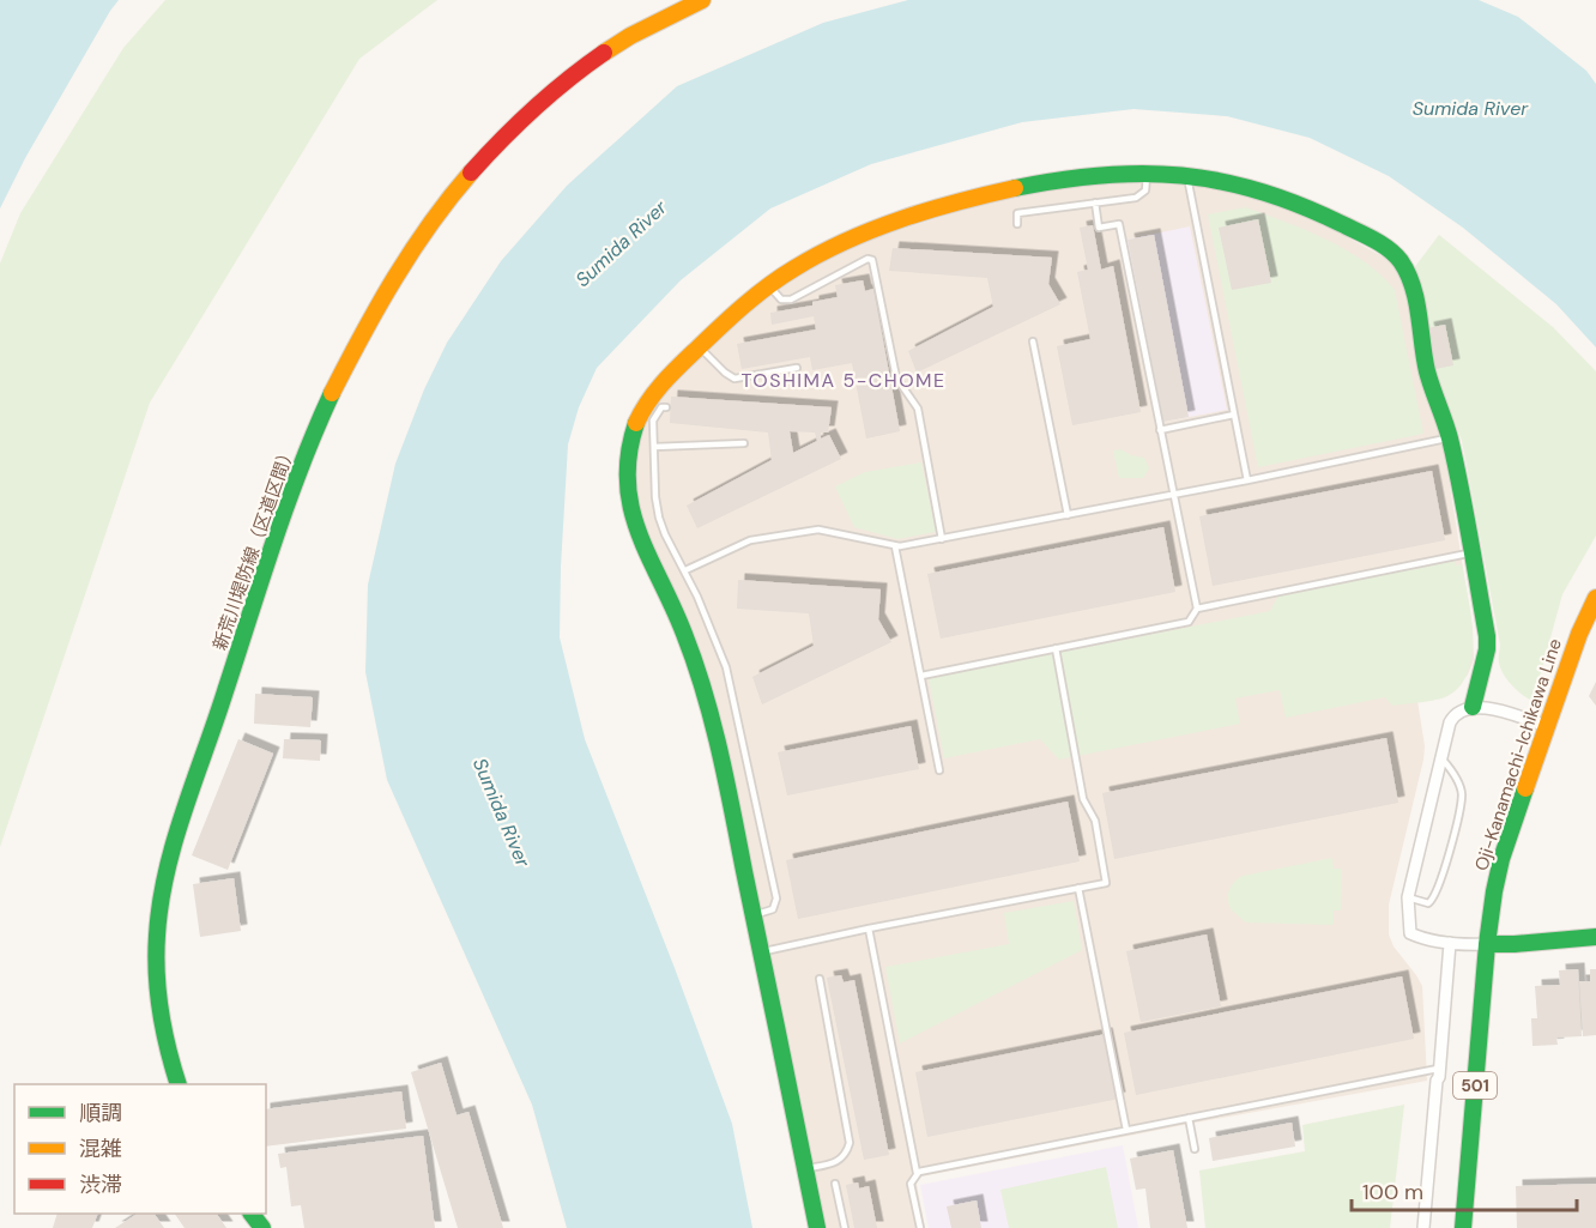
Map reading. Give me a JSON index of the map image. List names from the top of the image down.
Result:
{
  "streets": {
    "street": ["新荒川堤防線（区道区間）", "Oji-Kanamachi-Ichikawa Line", "501"]
  },
  "districts": ["TOSHIMA 5-CHOME"],
  "water": ["Sumida River"],
  "legend": ["順調", "混雑", "渋滞"],
  "scale_bar": "100 m"
}
